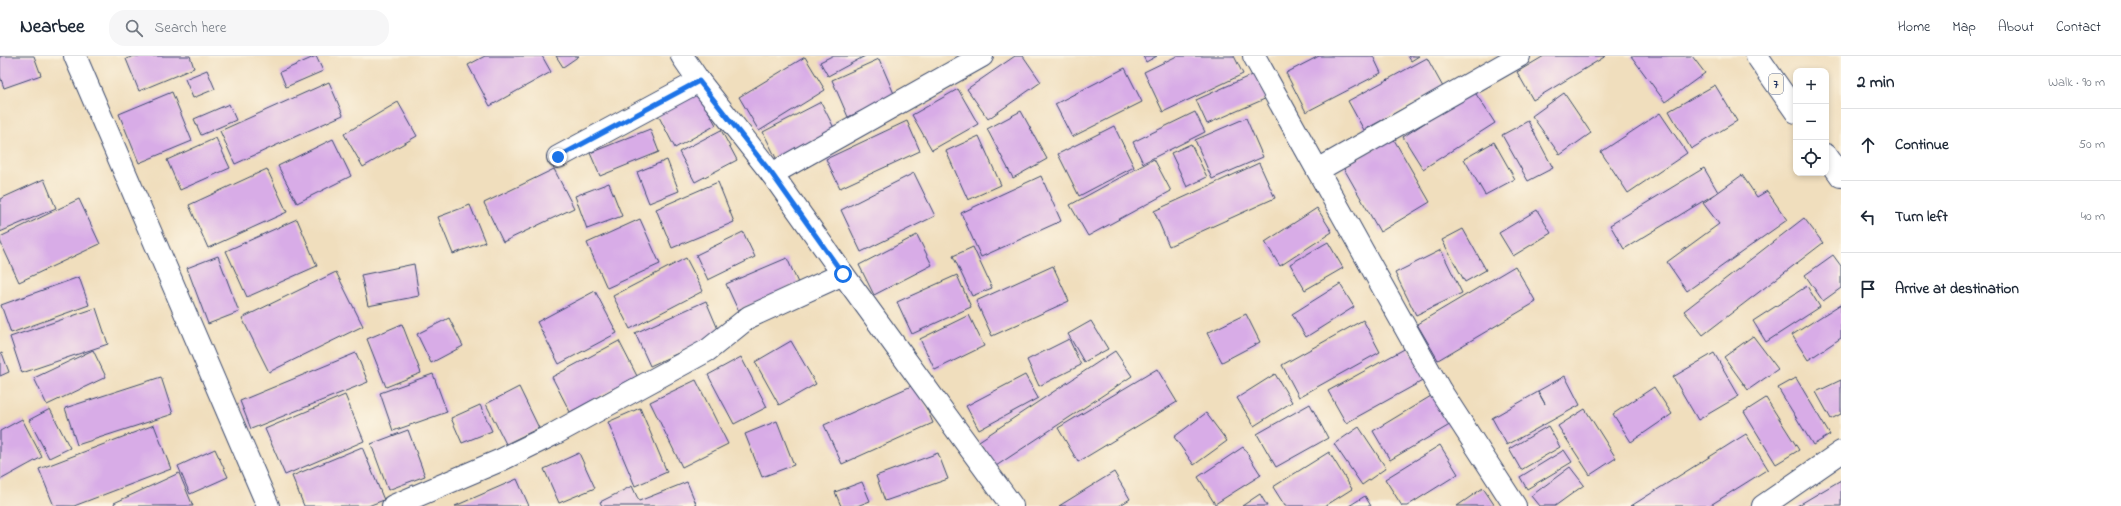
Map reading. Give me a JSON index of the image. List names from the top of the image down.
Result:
{
  "streets": {
    "main road": ["7"]
  },
  "page": {
    "header": "Nearbee",
    "search": "Search here",
    "nav": [
      "Home",
      "Map",
      "About",
      "Contact"
    ],
    "heading": ["2 min", "Walk · 90 m"],
    "map_buttons": ["+", "−"],
    "list": [
      ["Continue", "50 m"],
      ["Turn left", "40 m"],
      "Arrive at destination"
    ]
  }
}
